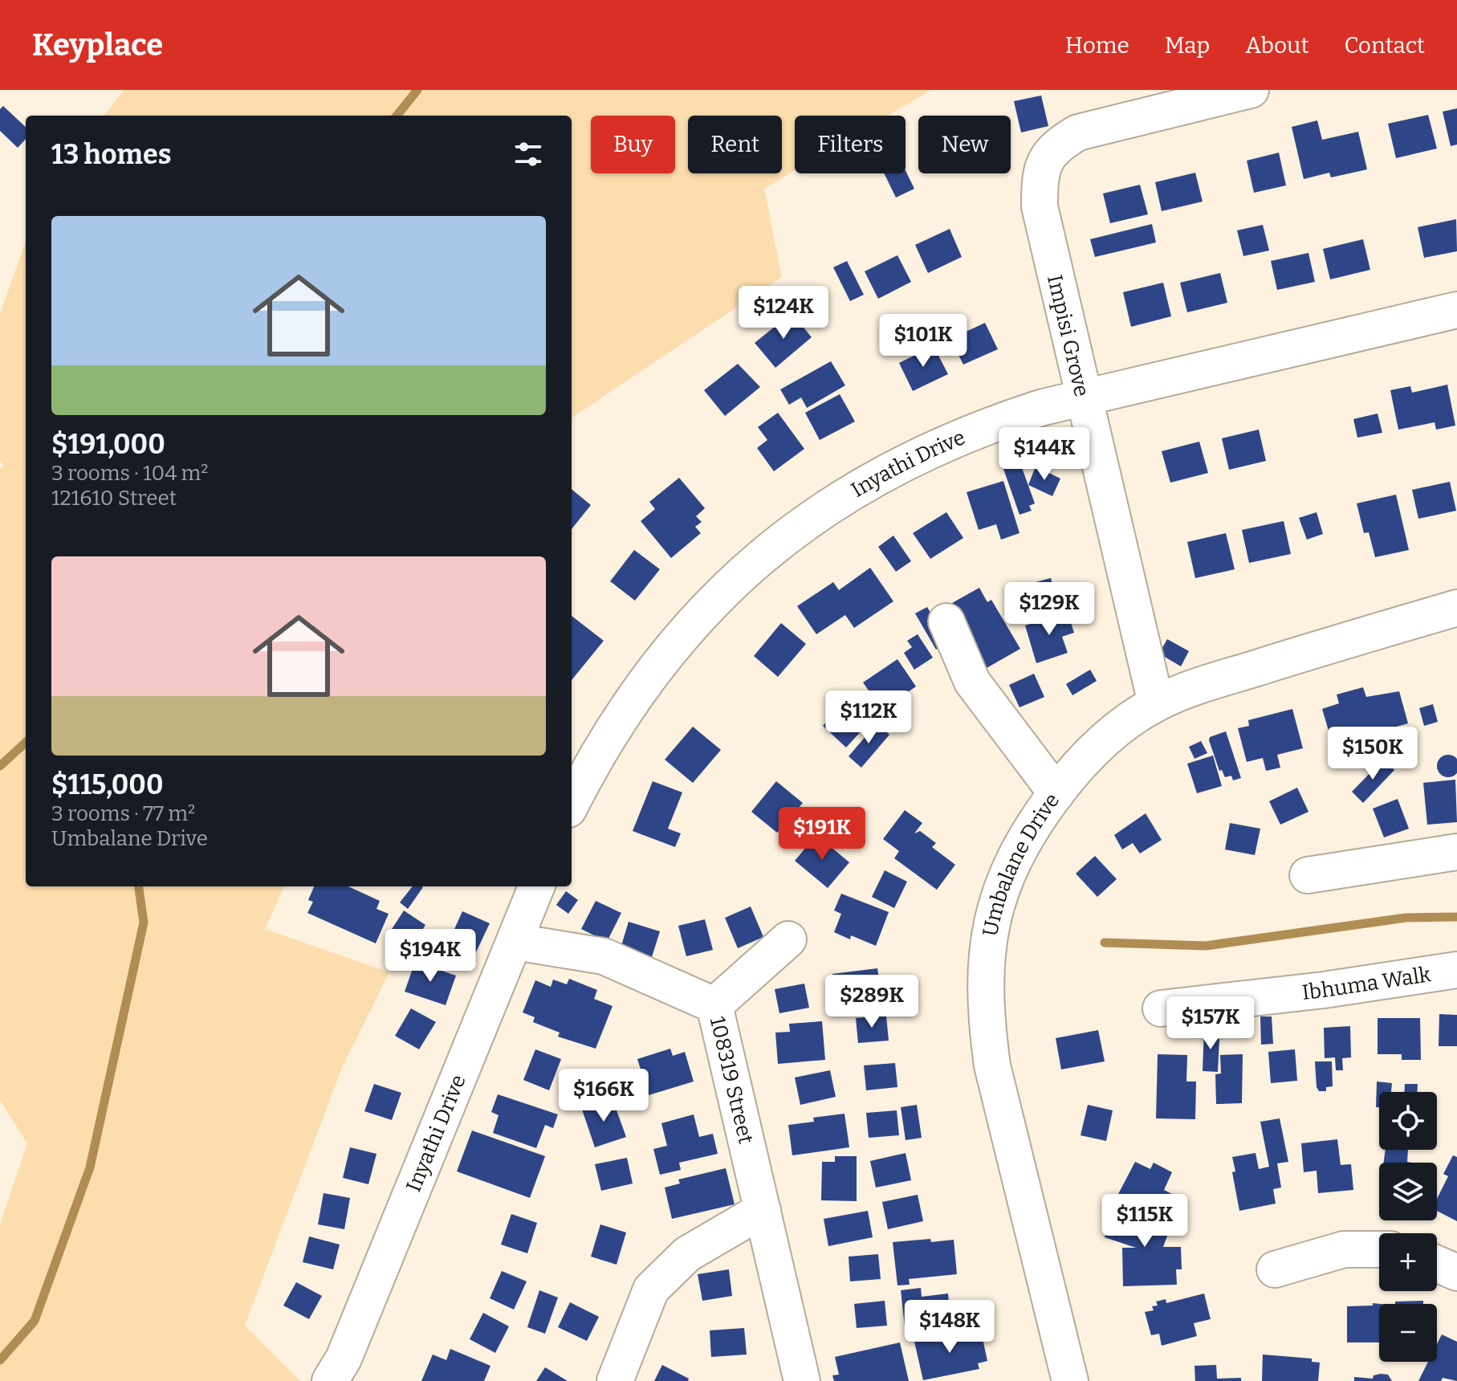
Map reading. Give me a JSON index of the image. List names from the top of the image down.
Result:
{
  "streets": {
    "street": [
      "Impisi Grove",
      "Inyathi Drive",
      "Umbalane Drive",
      "Ibhuma Walk",
      "108319 Street"
    ]
  },
  "crossings": [
    ["Impisi Grove", "Inyathi Drive"],
    ["Impisi Grove", "Umbalane Drive"],
    ["Inyathi Drive", "108319 Street"]
  ],
  "page": {
    "header": "Keyplace",
    "nav": [
      "Home",
      "Map",
      "About",
      "Contact"
    ],
    "chip": [
      "Buy",
      "Rent",
      "Filters",
      "New"
    ],
    "heading": "13 homes",
    "list": [
      {
        "name": "$191,000",
        "note": "3 rooms · 104 m² · 121610 Street"
      },
      {
        "name": "$115,000",
        "note": "3 rooms · 77 m² · Umbalane Drive"
      }
    ],
    "price": [
      "$124K",
      "$101K",
      "$144K",
      "$129K",
      "$112K",
      "$150K",
      "$191K",
      "$194K",
      "$289K",
      "$157K",
      "$166K",
      "$115K",
      "$148K"
    ],
    "map_buttons": ["+", "−"]
  }
}
